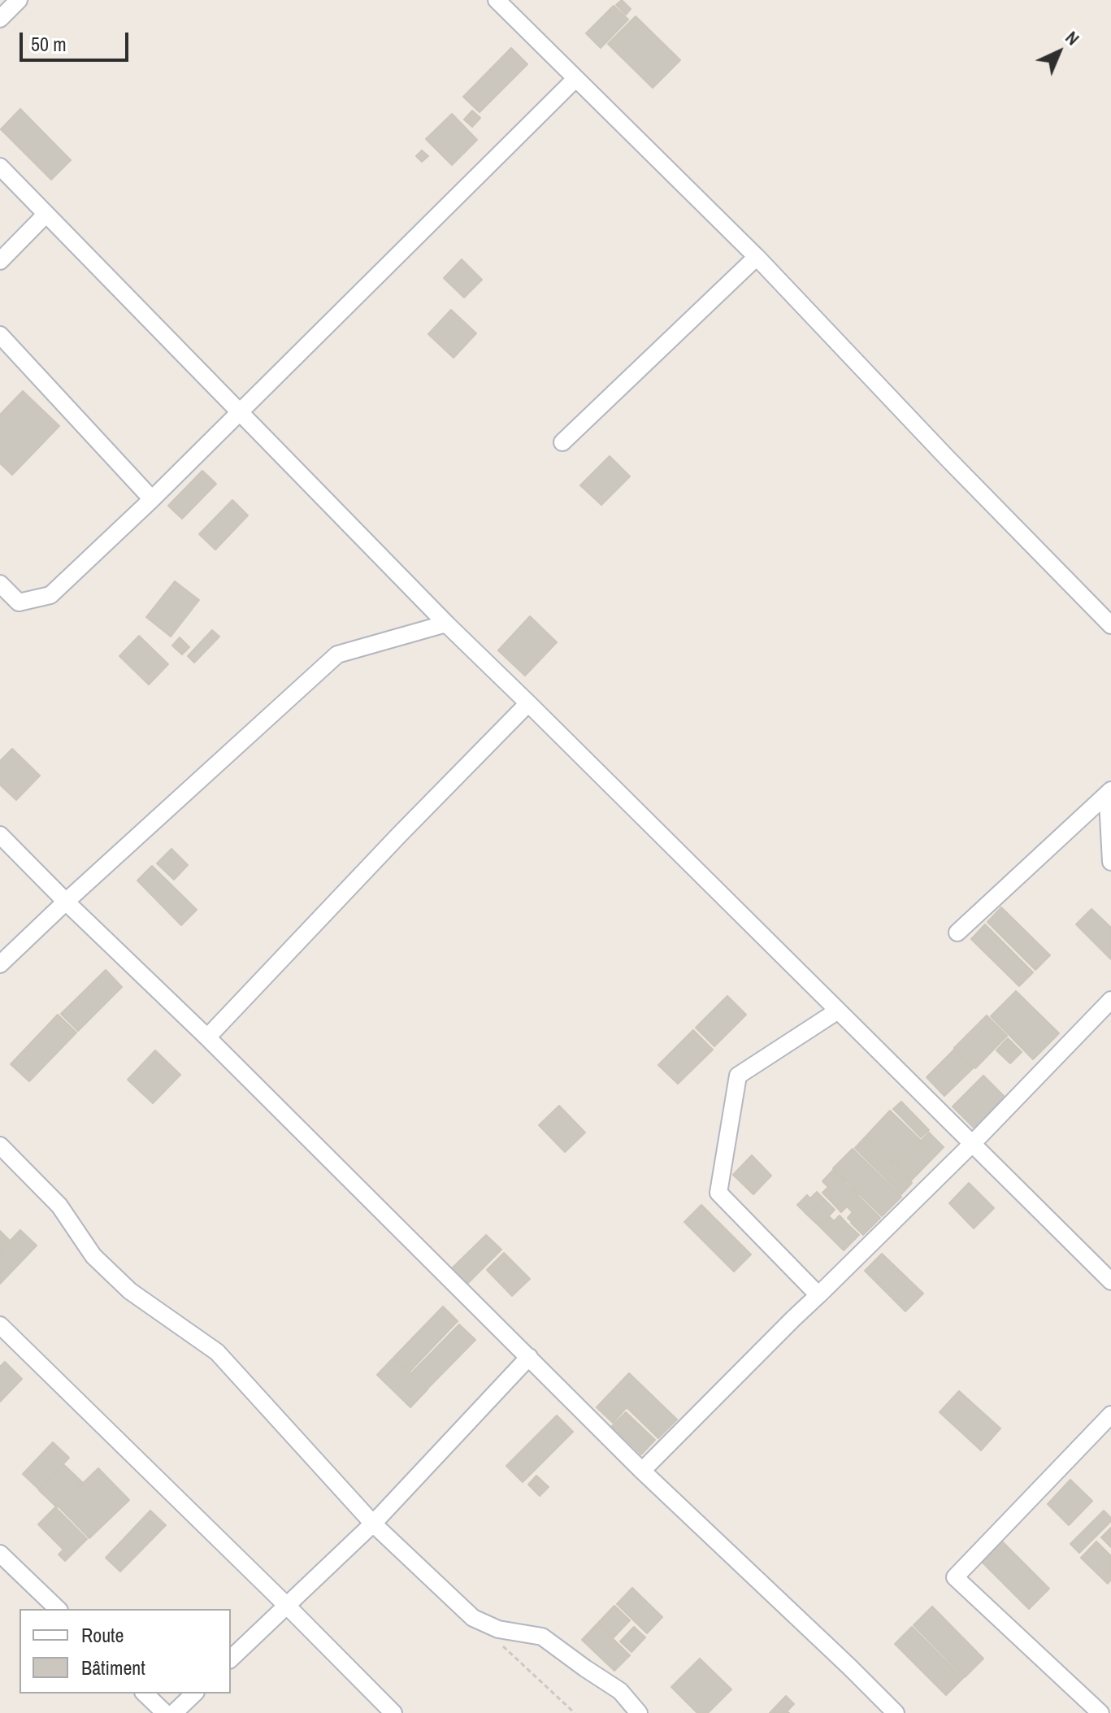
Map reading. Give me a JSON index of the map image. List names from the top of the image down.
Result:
{
  "legend": ["Route", "Bâtiment"],
  "scale_bar": "50 m",
  "north": "top right"
}
